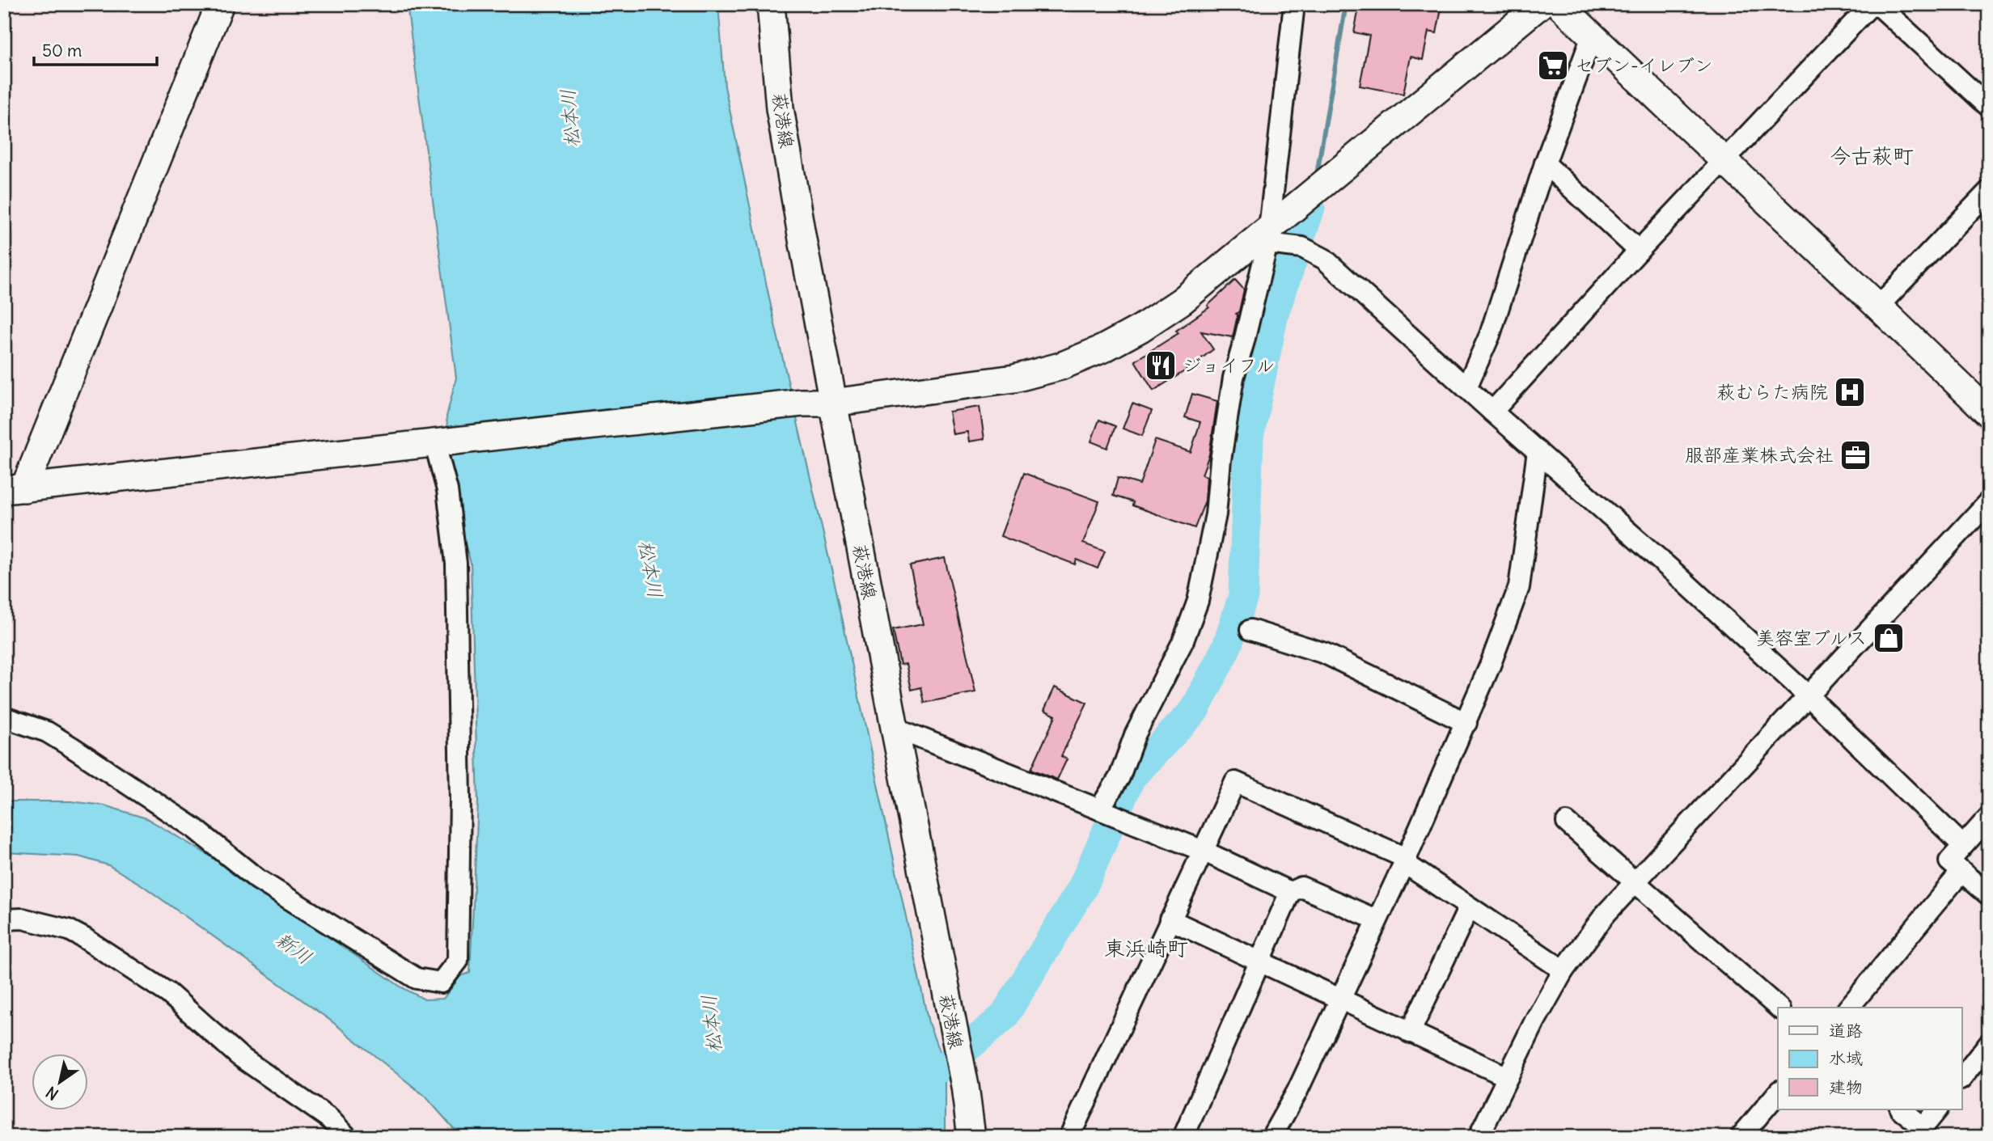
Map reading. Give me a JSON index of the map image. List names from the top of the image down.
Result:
{
  "streets": {
    "street": ["萩港線"]
  },
  "districts": ["今古萩町", "東浜崎町"],
  "water": ["松本川", "新川"],
  "places": {
    "supermarket": ["セブン-イレブン"],
    "restaurant": ["ジョイフル"],
    "hospital": ["萩むらた病院"],
    "office": ["服部産業株式会社"],
    "shop": ["美容室ブルス"]
  },
  "legend": ["道路", "水域", "建物"],
  "scale_bar": "50 m",
  "north": "bottom left"
}
